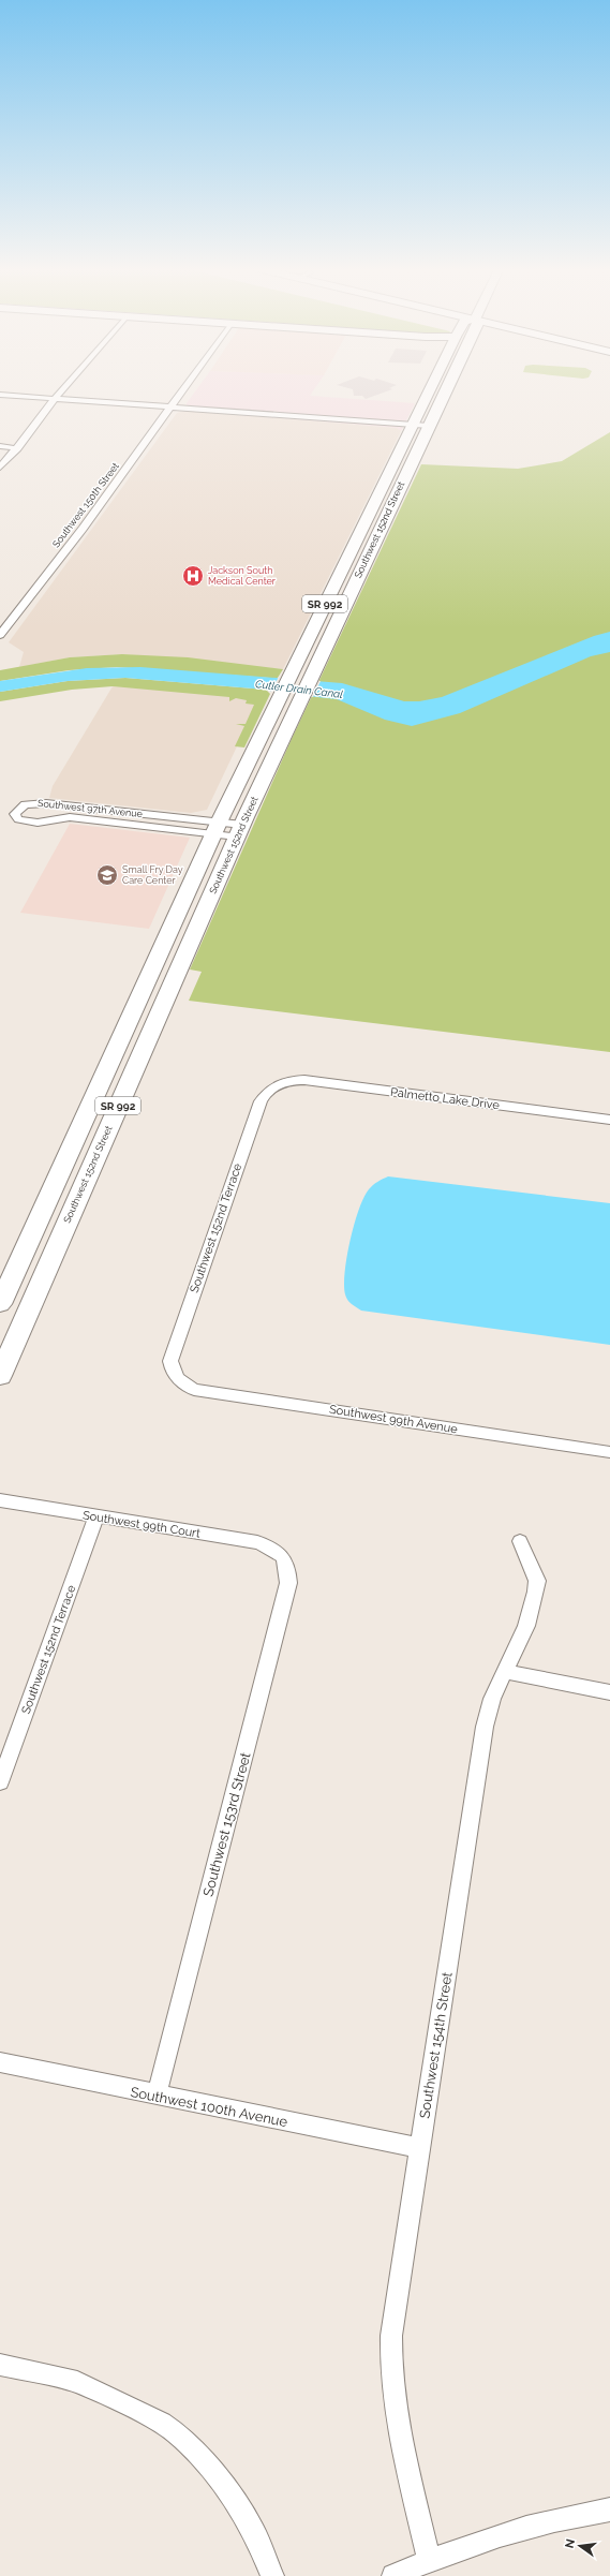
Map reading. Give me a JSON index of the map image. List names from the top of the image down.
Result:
{
  "streets": {
    "main road": ["Southwest 152nd Street", "SR 992"],
    "street": [
      "Southwest 150th Street",
      "Southwest 97th Avenue",
      "Palmetto Lake Drive",
      "Southwest 152nd Terrace",
      "Southwest 99th Avenue",
      "Southwest 99th Court",
      "Southwest 153rd Street",
      "Southwest 154th Street",
      "Southwest 100th Avenue"
    ]
  },
  "crossings": [
    ["Southwest 152nd Street", "Southwest 97th Avenue"],
    ["Palmetto Lake Drive", "Southwest 152nd Terrace"],
    ["Southwest 152nd Terrace", "Southwest 99th Avenue"],
    ["Southwest 152nd Terrace", "Southwest 99th Court"],
    ["Southwest 99th Court", "Southwest 153rd Street"],
    ["Southwest 153rd Street", "Southwest 100th Avenue"],
    ["Southwest 154th Street", "Southwest 100th Avenue"]
  ],
  "water": ["Cutler Drain Canal"],
  "places": {
    "hospital": ["Jackson South Medical Center"],
    "school or university": ["Small Fry Day Care Center"]
  },
  "north": "left"
}
